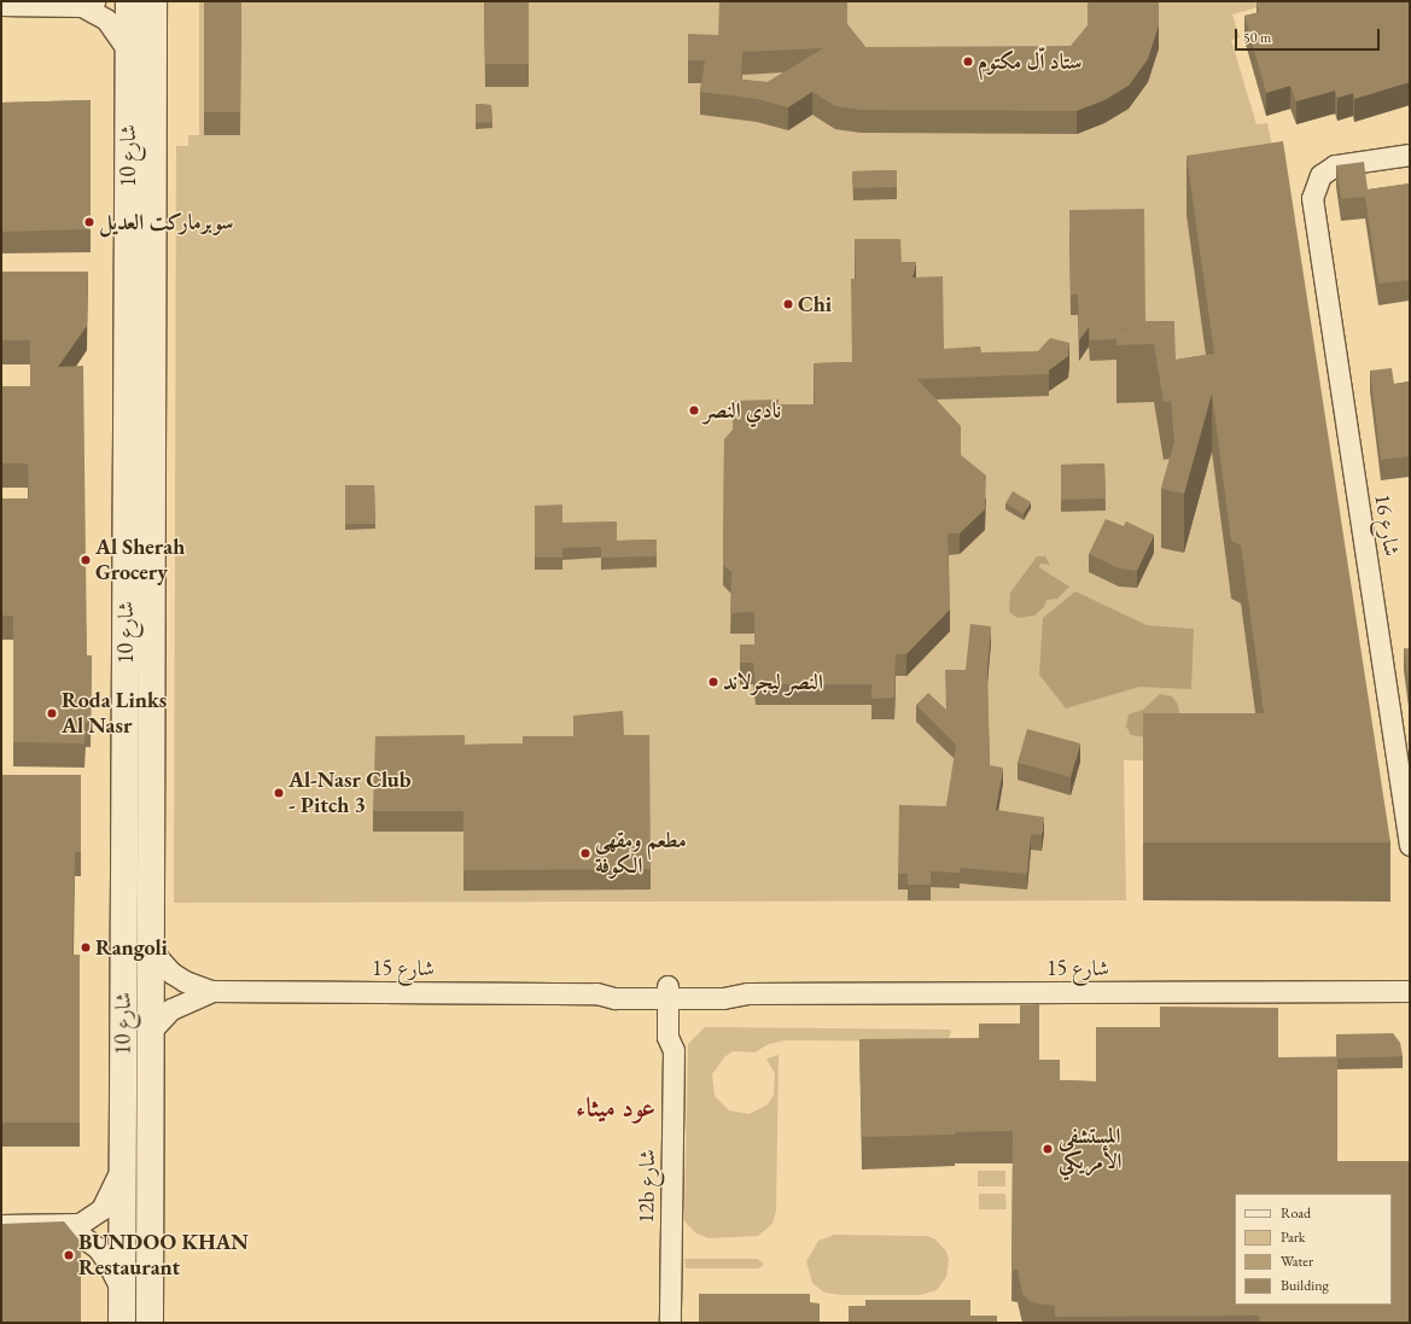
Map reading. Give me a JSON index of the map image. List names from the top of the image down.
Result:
{
  "streets": {
    "main road": ["شارع 10"],
    "street": ["شارع 16", "شارع 15", "12b شارع"]
  },
  "crossings": [
    ["شارع 10", "شارع 15"],
    ["شارع 15", "12b شارع"]
  ],
  "districts": ["عود ميثاء"],
  "places": [
    "ستاد اّل مكتوم",
    "سوبرماركت العديل",
    "Chi",
    "نادي النصر",
    "Al Sherah Grocery",
    "النصر ليجرلاند",
    "Roda Links Al Nasr",
    "Al-Nasr Club - Pitch 3",
    "مطعم ومقهى الكوفة",
    "Rangoli",
    "المستشفى الأمريكي",
    "BUNDOO KHAN Restaurant"
  ],
  "legend": [
    "Road",
    "Park",
    "Water",
    "Building"
  ],
  "scale_bar": "50 m"
}
